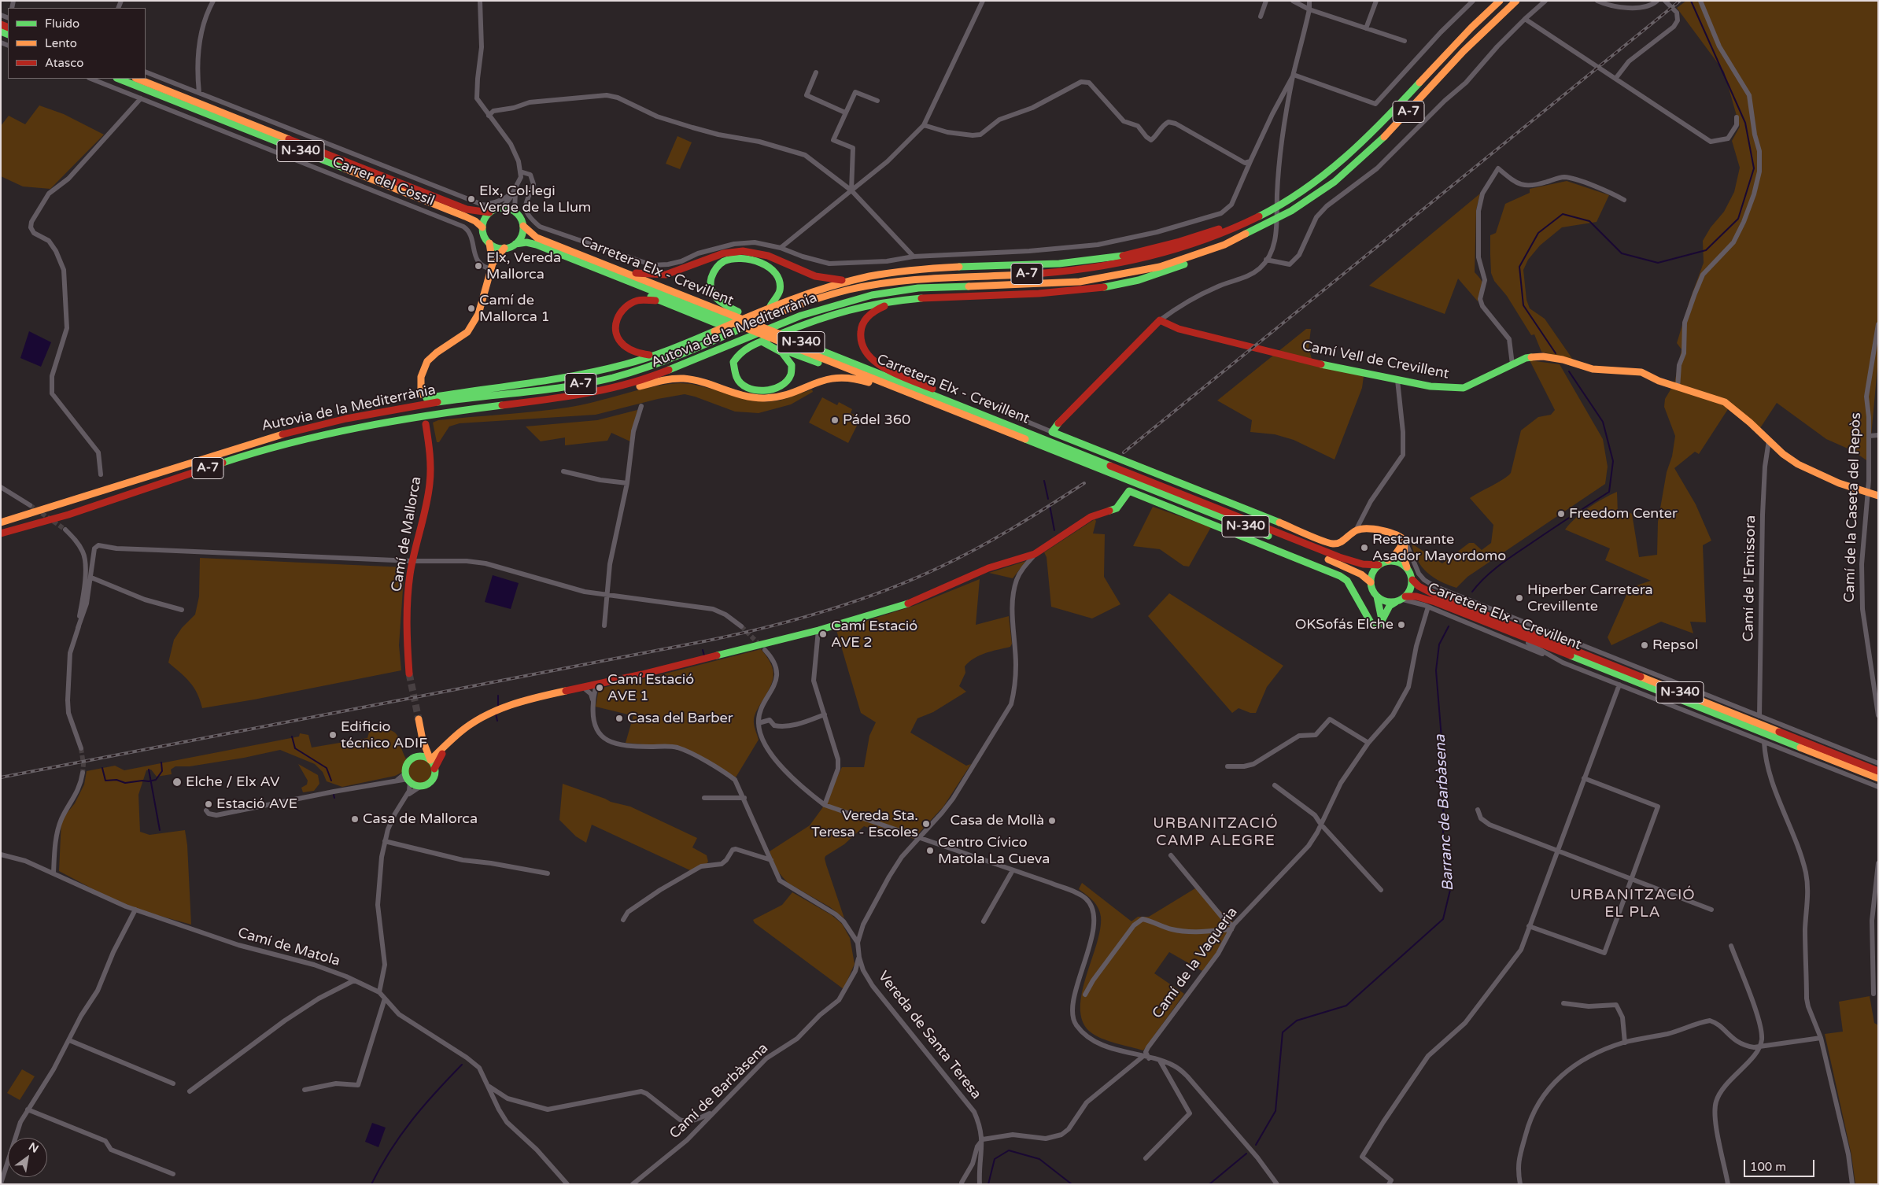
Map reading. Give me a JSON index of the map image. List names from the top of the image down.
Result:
{
  "streets": {
    "main road": [
      "A-7",
      "N-340",
      "Carretera Elx - Crevillent",
      "Autovia de la Mediterrània",
      "Camí Vell de Crevillent",
      "Camí de Mallorca"
    ],
    "street": [
      "Carrer del Còssil",
      "Camí de la Caseta del Repòs",
      "Camí de l'Emissora",
      "Camí de Matola",
      "Camí de la Vaqueria",
      "Vereda de Santa Teresa",
      "Camí de Barbàsena"
    ]
  },
  "crossings": [
    ["N-340", "Carretera Elx - Crevillent"],
    ["Camí Vell de Crevillent", "Camí de la Caseta del Repòs"],
    ["Camí Vell de Crevillent", "Camí de l'Emissora"],
    ["Vereda de Santa Teresa", "Camí de Barbàsena"]
  ],
  "districts": ["URBANITZACIÓ CAMP ALEGRE", "URBANITZACIÓ EL PLA"],
  "water": ["Barranc de Barbàsena"],
  "places": [
    "Elx, Col·legi Verge de la Llum",
    "Elx, Vereda Mallorca",
    "Camí de Mallorca 1",
    "Pádel 360",
    "Freedom Center",
    "Restaurante Asador Mayordomo",
    "Hiperber Carretera Crevillente",
    "OKSofás Elche",
    "Camí Estació AVE 2",
    "Repsol",
    "Camí Estació AVE 1",
    "Casa del Barber",
    "Edificio técnico ADIF",
    "Elche / Elx AV",
    "Estació AVE",
    "Casa de Mallorca",
    "Casa de Mollà",
    "Vereda Sta. Teresa - Escoles",
    "Centro Cívico Matola La Cueva"
  ],
  "legend": ["Fluido", "Lento", "Atasco"],
  "scale_bar": "100 m",
  "north": "top right"
}
